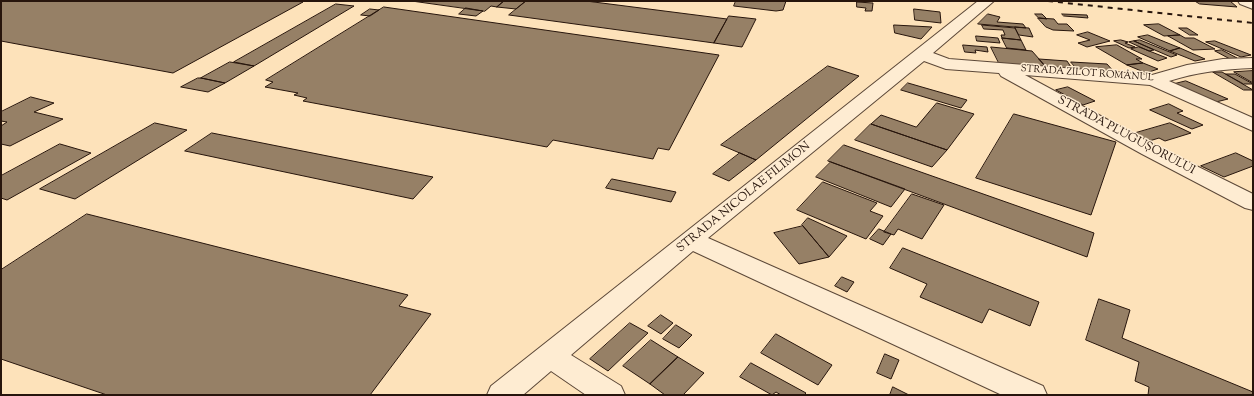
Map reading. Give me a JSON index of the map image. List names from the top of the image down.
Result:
{
  "streets": {
    "street": ["STRADA ZILOT ROMÂNUL", "STRADA PLUGUȘORULUI", "STRADA NICOLAE FILIMON"]
  },
  "crossings": [
    ["STRADA ZILOT ROMÂNUL", "STRADA PLUGUȘORULUI"],
    ["STRADA ZILOT ROMÂNUL", "STRADA NICOLAE FILIMON"]
  ]
}
